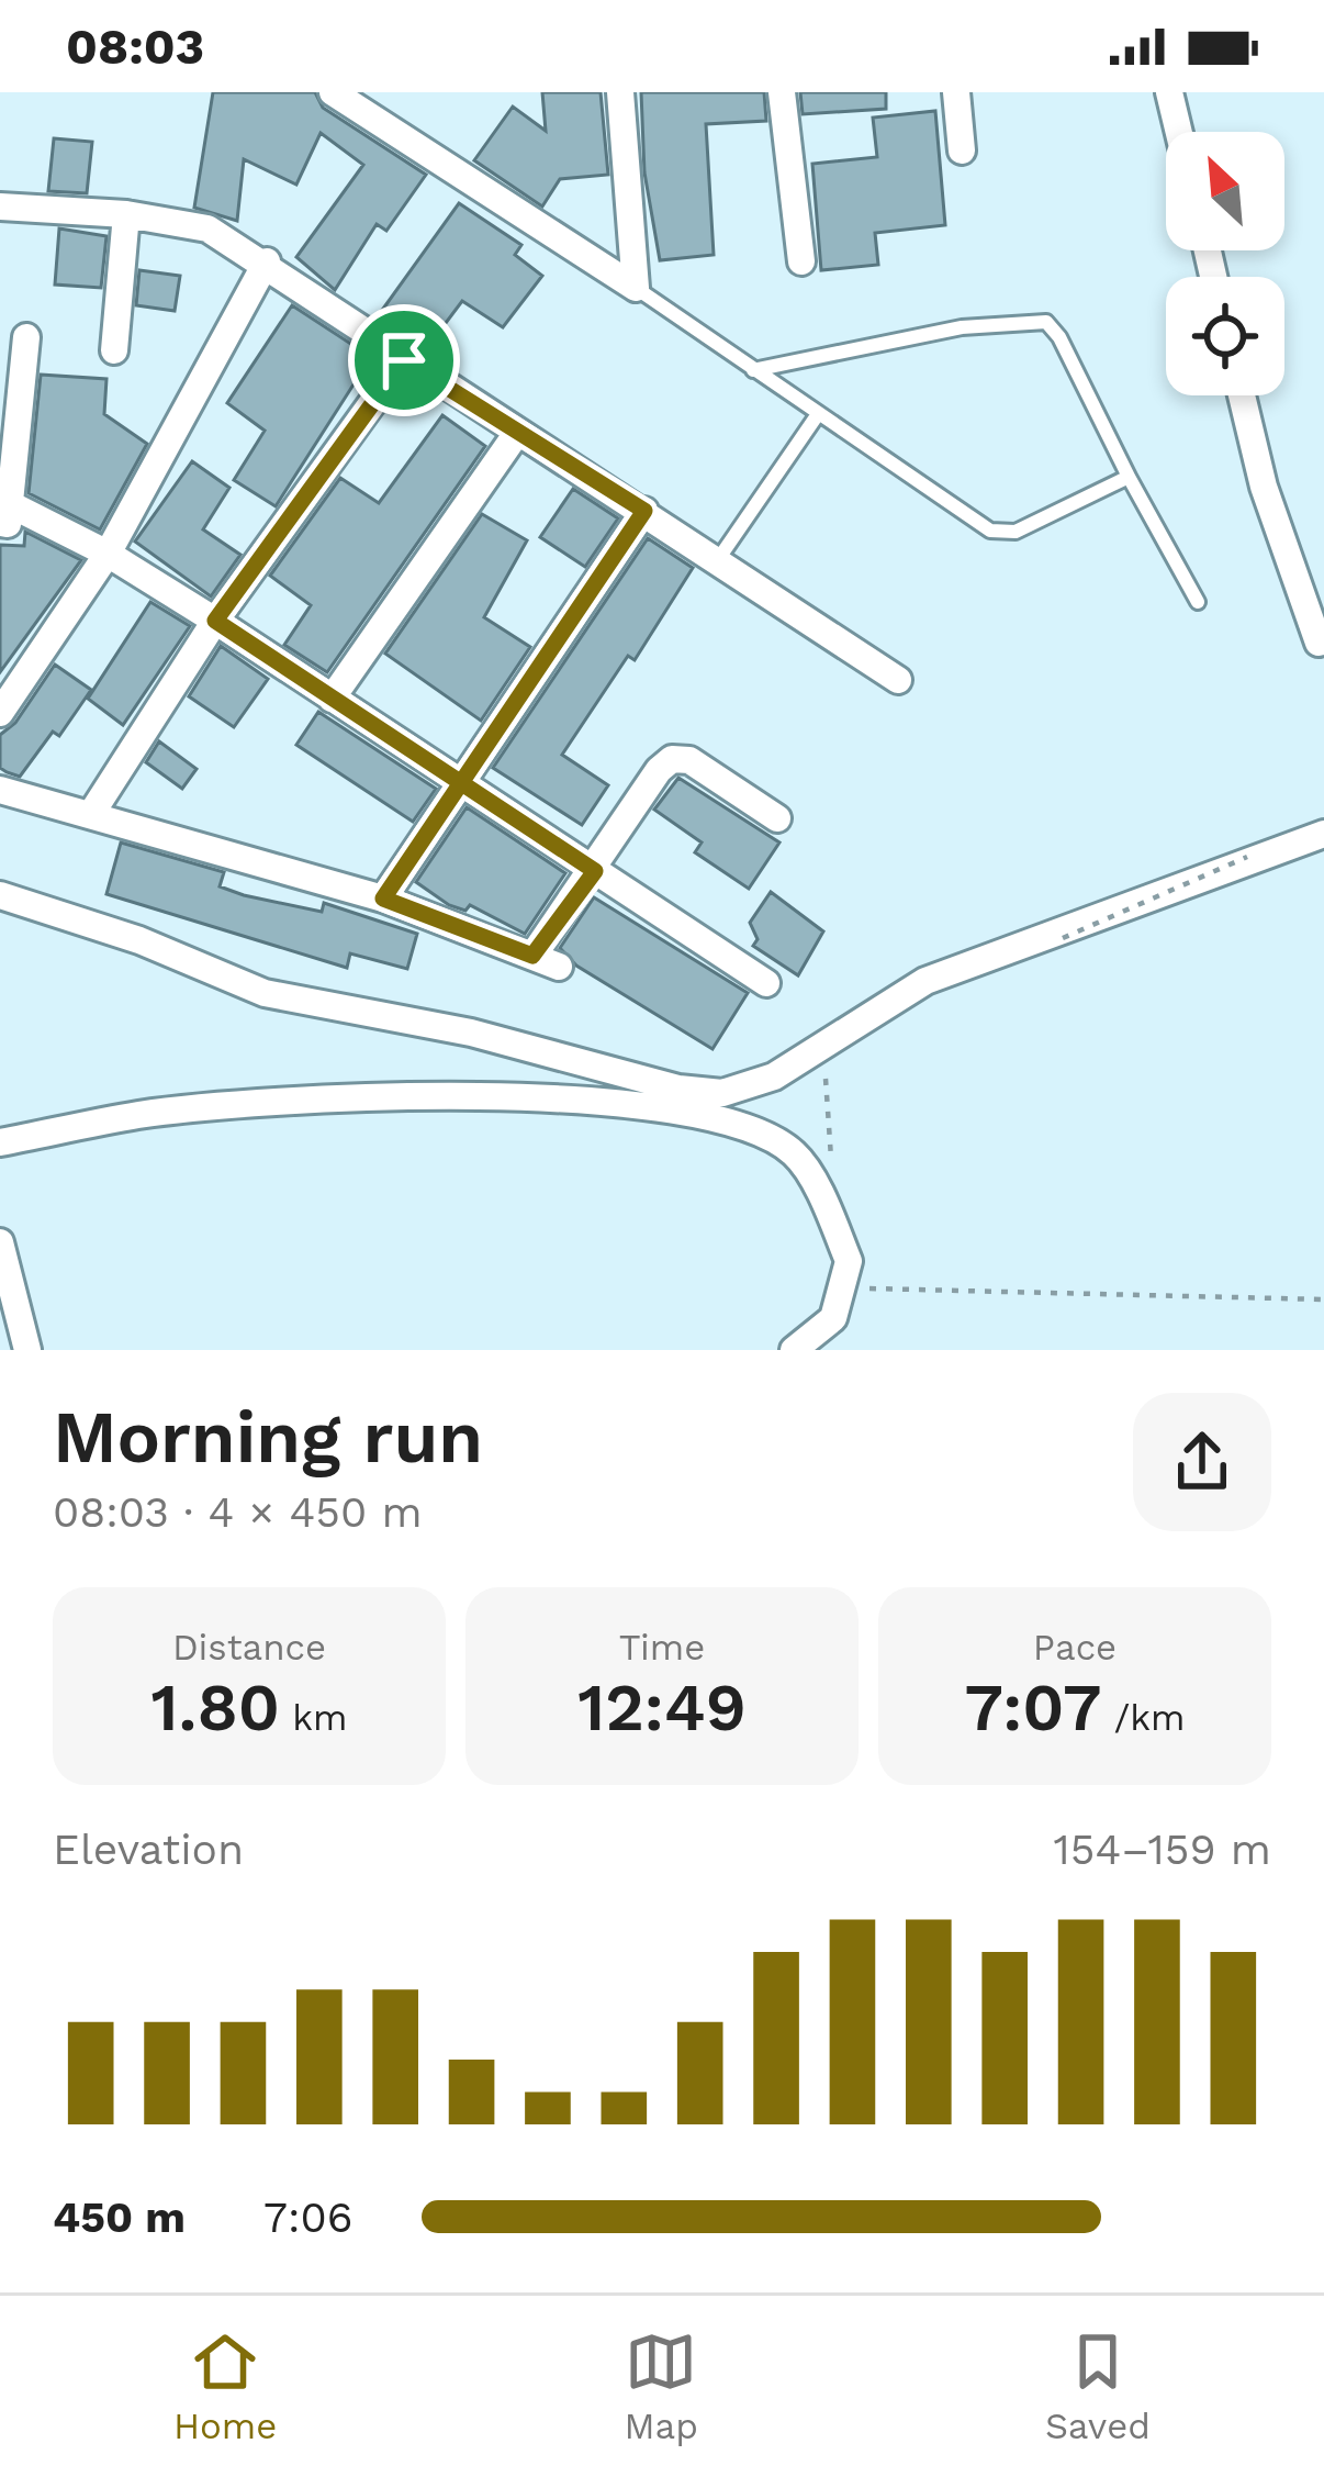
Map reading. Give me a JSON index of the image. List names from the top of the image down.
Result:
{
  "north": "top left",
  "page": {
    "status": "08:03",
    "heading": ["Morning run", "08:03 · 4 × 450 m"],
    "stats": [
      ["Distance", "1.80 km"],
      ["Time", "12:49"],
      ["Pace", "7:07 /km"]
    ],
    "chart": ["Elevation", "154–159 m"],
    "list": [
      {
        "name": "450 m",
        "note": "7:06"
      }
    ],
    "tabs": ["Home", "Map", "Saved"]
  }
}
